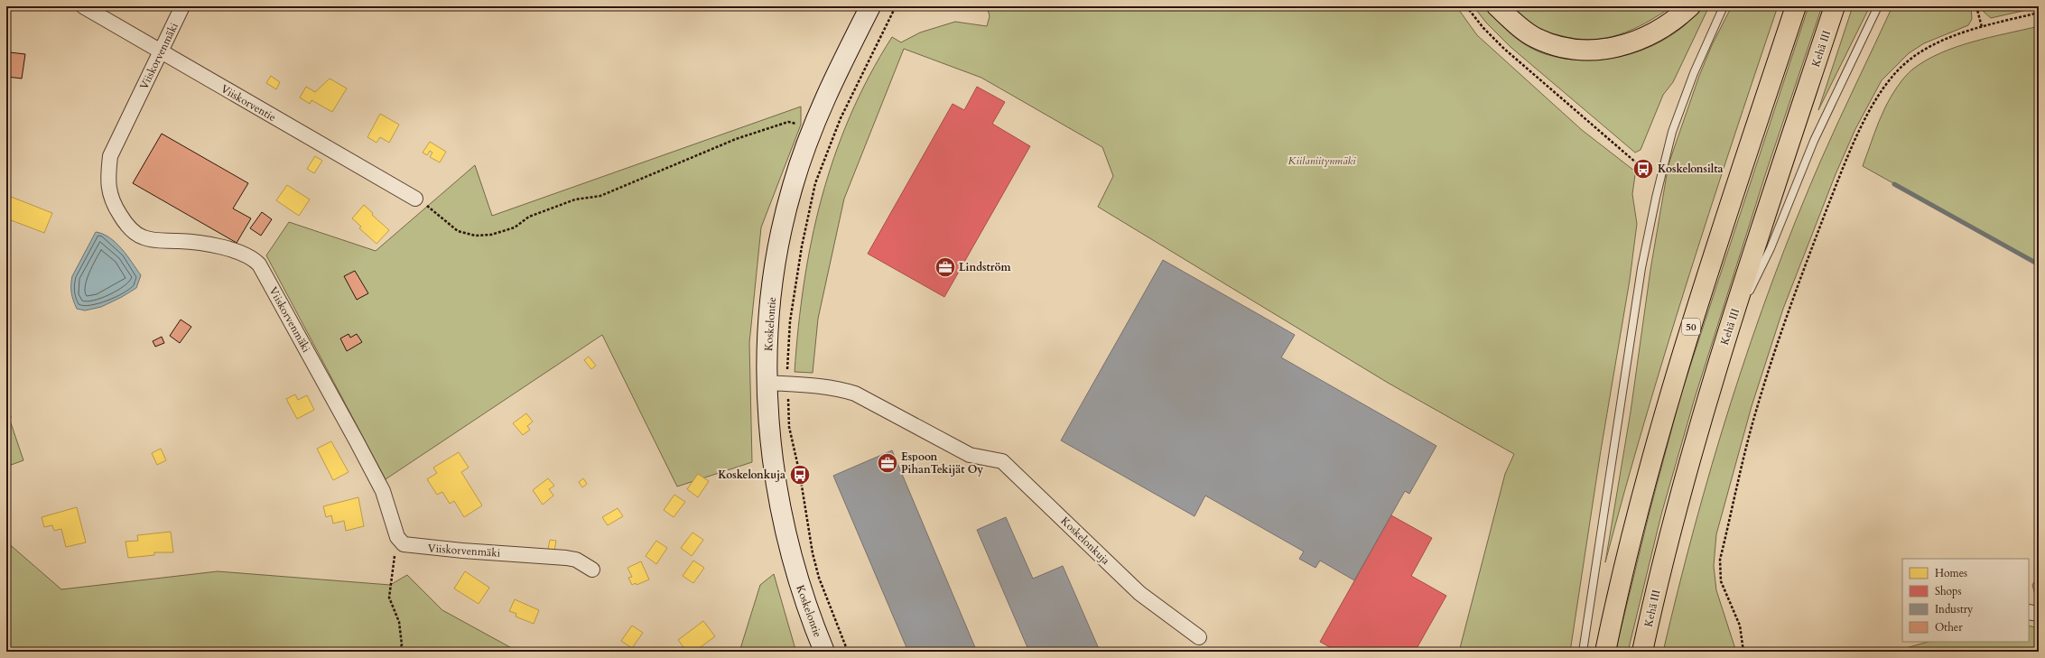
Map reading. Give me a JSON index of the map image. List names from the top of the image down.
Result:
{
  "streets": {
    "highway": ["Kehä III", "50"],
    "main road": ["Koskelontie"],
    "street": ["Viiskorvenmäki", "Viiskorventie", "Koskelonkuja"]
  },
  "crossings": [
    ["Viiskorvenmäki", "Viiskorventie"],
    ["Koskelontie", "Koskelonkuja"]
  ],
  "parks": ["Kiilaniitynmäki"],
  "places": {
    "bus stop": ["Koskelonsilta", "Koskelonkuja"],
    "office": ["Lindström", "Espoon PihanTekijät Oy"]
  },
  "legend": [
    "Homes",
    "Shops",
    "Industry",
    "Other"
  ]
}
